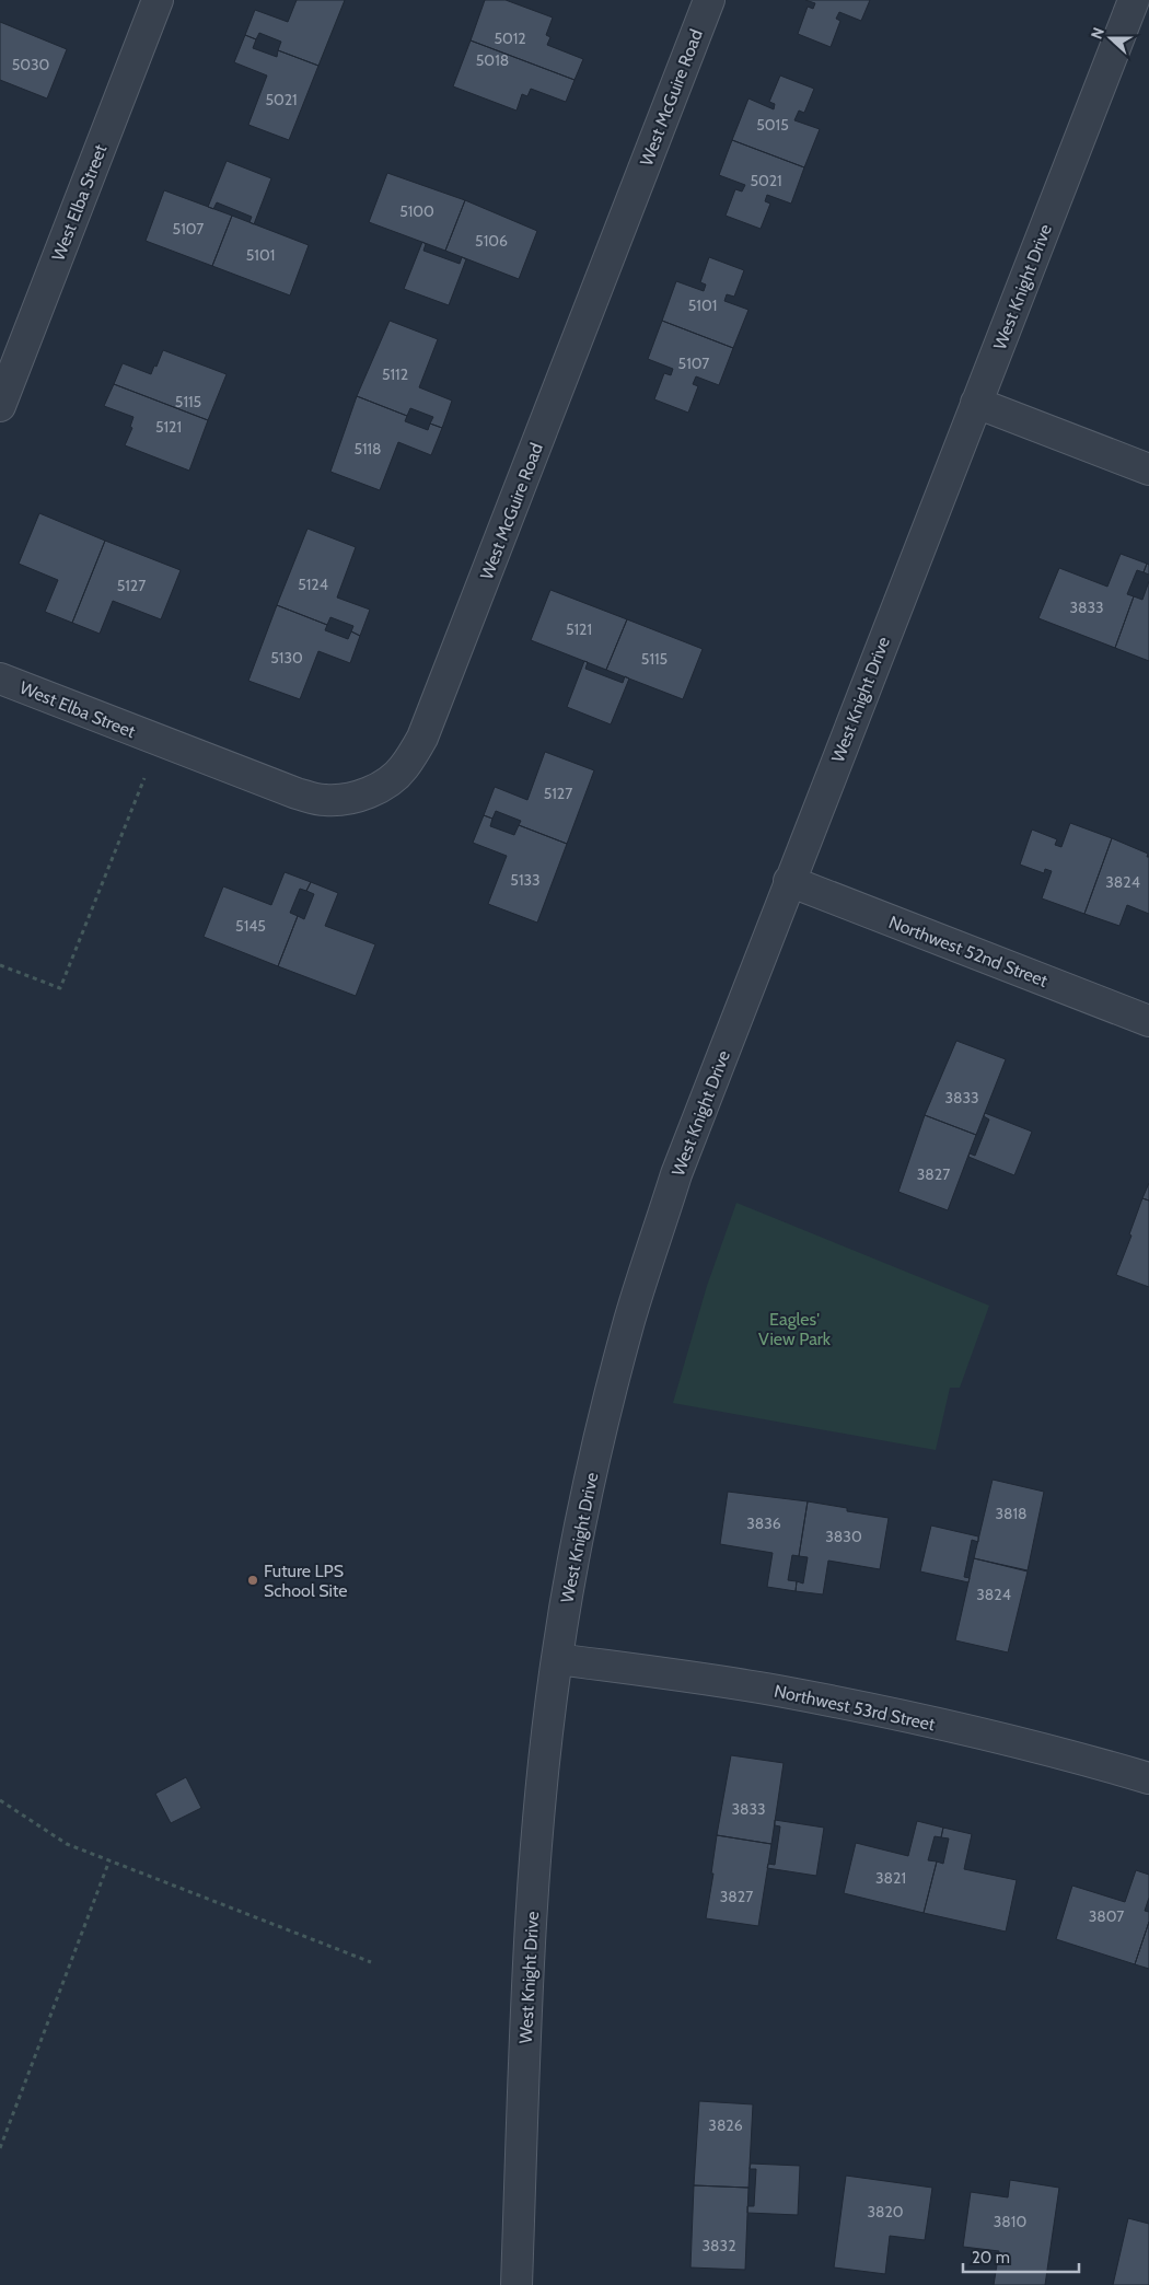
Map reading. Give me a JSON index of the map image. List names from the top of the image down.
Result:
{
  "streets": {
    "street": [
      "West McGuire Road",
      "West Elba Street",
      "West Knight Drive",
      "Northwest 52nd Street",
      "Northwest 53rd Street"
    ]
  },
  "crossings": [
    ["West McGuire Road", "West Elba Street"],
    ["West Knight Drive", "Northwest 52nd Street"],
    ["West Knight Drive", "Northwest 53rd Street"]
  ],
  "parks": ["Eagles' View Park"],
  "places": ["Future LPS School Site"],
  "house_numbers": [
    "5012",
    "5018",
    "5030",
    "5021",
    "5015",
    "5021",
    "5100",
    "5107",
    "5106",
    "5101",
    "5101",
    "5107",
    "5112",
    "5115",
    "5121",
    "5118",
    "5124",
    "5127",
    "3833",
    "5121",
    "5130",
    "5115",
    "5127",
    "5133",
    "3824",
    "5145",
    "3833",
    "3827",
    "3818",
    "3836",
    "3830",
    "3824",
    "3833",
    "3821",
    "3827",
    "3807",
    "3826",
    "3820",
    "3810",
    "3832"
  ],
  "scale_bar": "20 m",
  "north": "left"
}
